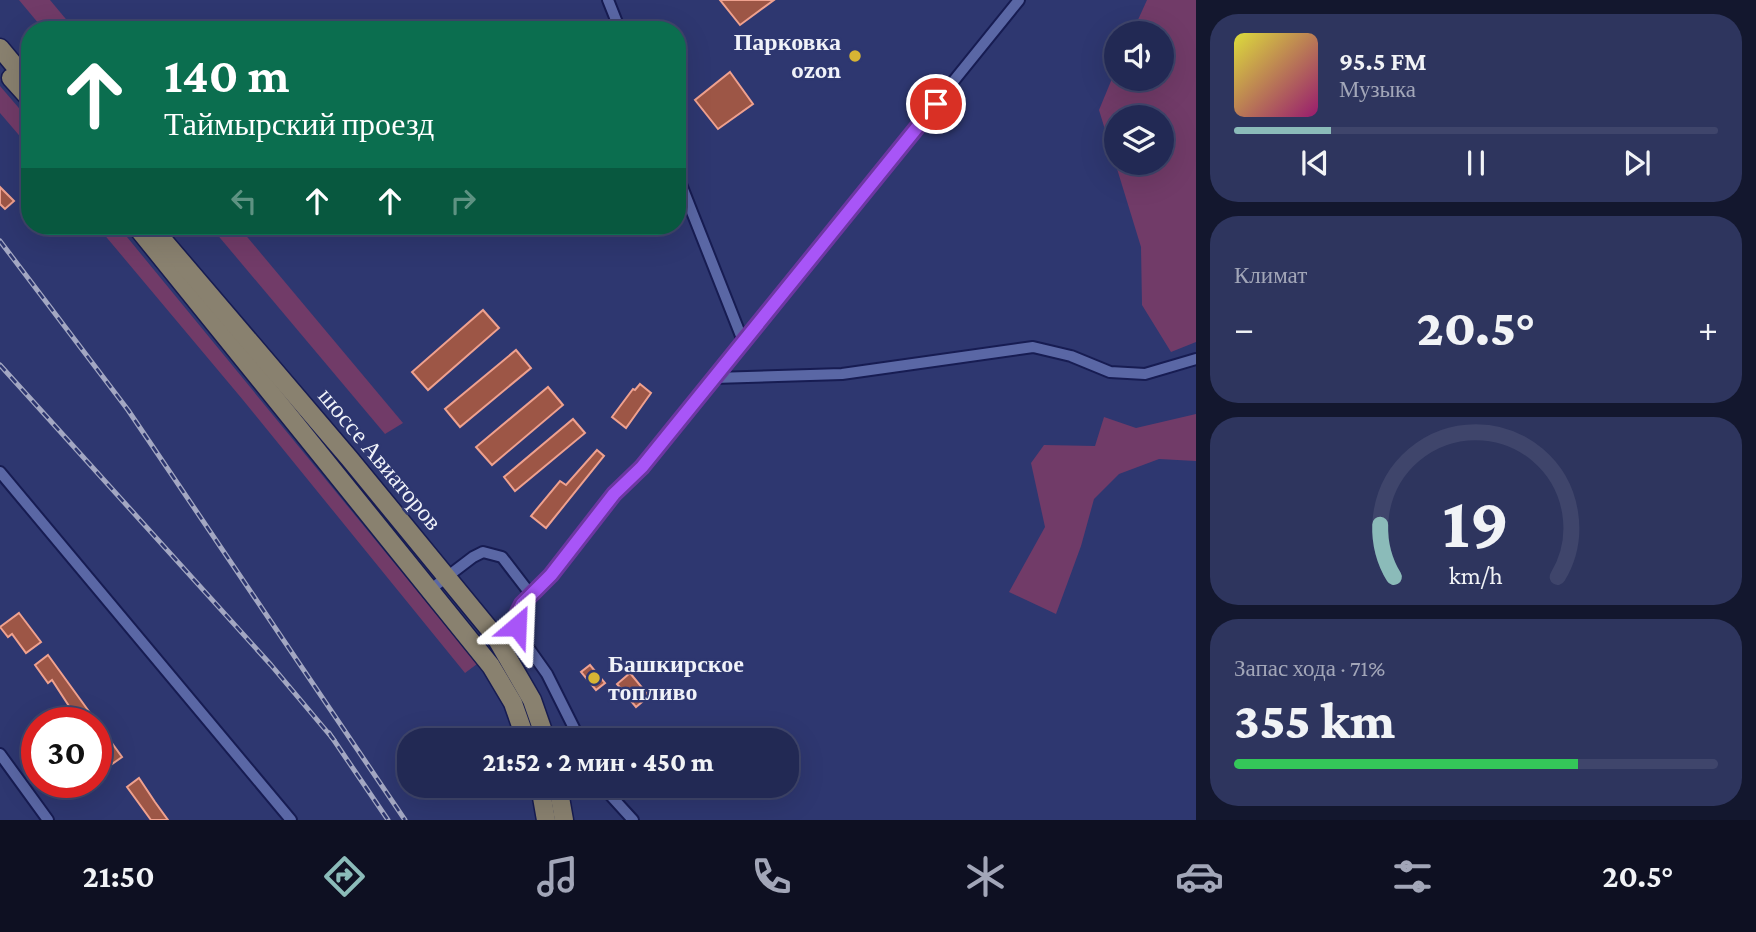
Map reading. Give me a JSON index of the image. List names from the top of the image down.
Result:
{
  "streets": {
    "main road": ["шоссе Авиаторов"]
  },
  "places": ["Парковка ozon", "Башкирское топливо"],
  "page": {
    "turn": ["140 m", "Таймырский проезд"],
    "song": ["95.5 FM", "Музыка"],
    "tile": [
      "Климат",
      ["Запас хода · 71%", "355 km"]
    ],
    "heat": ["−", "20.5°", "+"],
    "limit": "30",
    "trip": "21:52 · 2 мин · 450 m",
    "tabs": ["21:50", "20.5°"],
    "gauge": ["19", "km/h"]
  }
}
